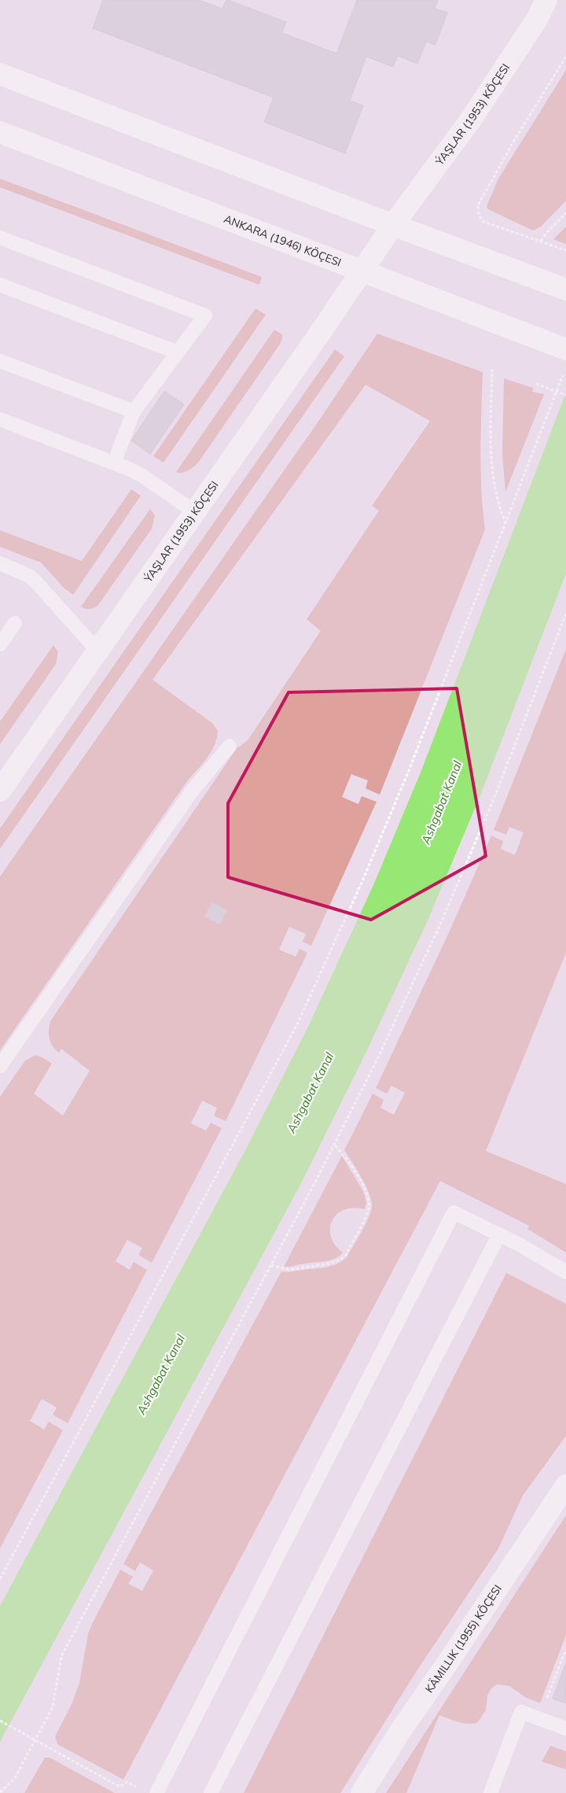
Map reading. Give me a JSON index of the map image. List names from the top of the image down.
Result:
{
  "streets": {
    "street": ["ÝAŞLAR (1953) KÖÇESI", "ANKARA (1946) KÖÇESI", "KÄMILLIK (1955) KÖÇESI"]
  },
  "crossings": [
    ["ÝAŞLAR (1953) KÖÇESI", "ANKARA (1946) KÖÇESI"]
  ],
  "water": ["Ashgabat Kanal"]
}
